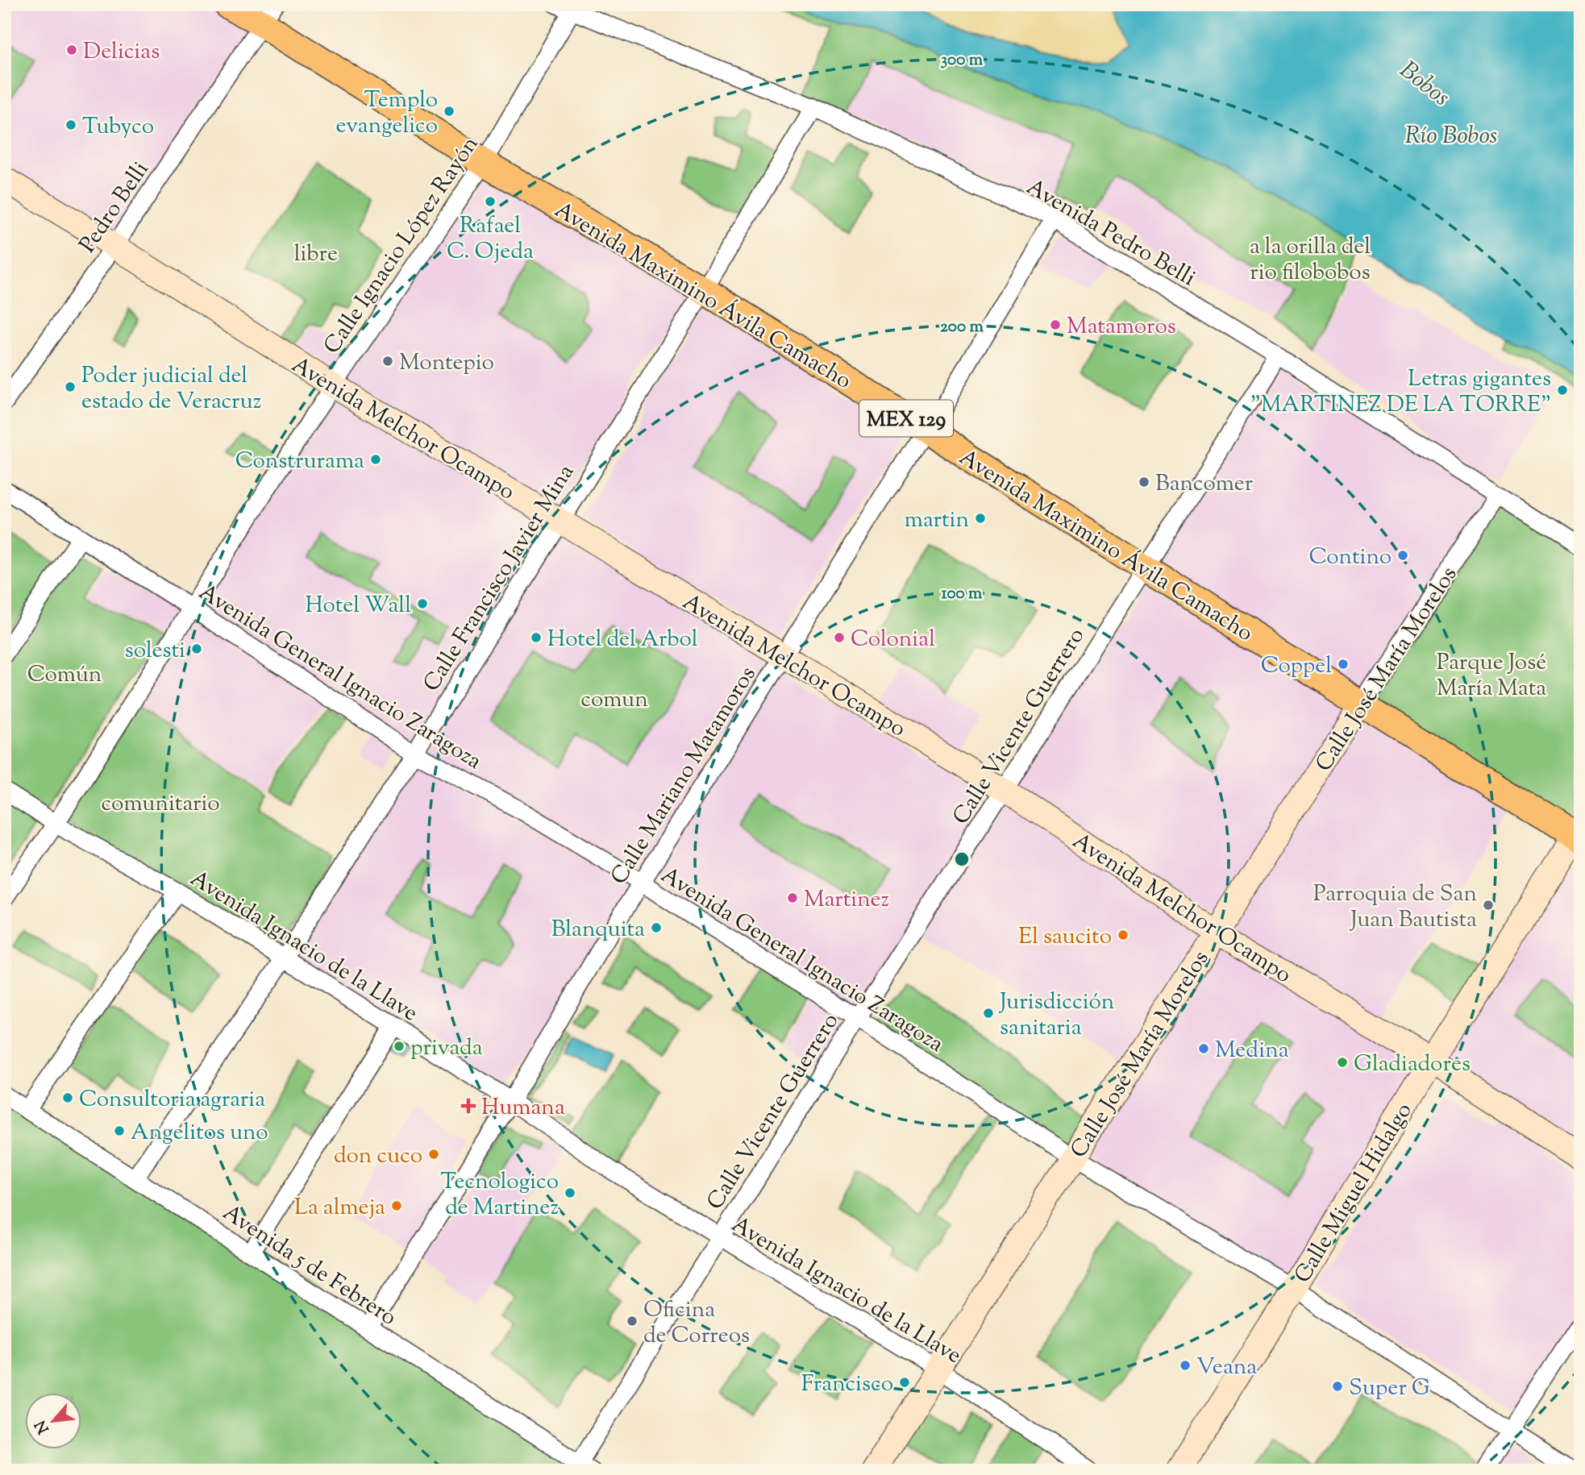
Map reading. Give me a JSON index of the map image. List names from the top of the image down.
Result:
{
  "streets": {
    "main road": ["Avenida Maximino Ávila Camacho", "MEX 129"],
    "street": [
      "Pedro Belli",
      "Avenida Pedro Belli",
      "Calle Ignacio López Rayón",
      "Avenida Melchor Ocampo",
      "Calle Francisco Javier Mina",
      "Calle José María Morelos",
      "Avenida General Ignacio Zaragoza",
      "Calle Vicente Guerrero",
      "Calle Mariano Matamoros",
      "Avenida Ignacio de la Llave",
      "Calle Miguel Hidalgo",
      "Avenida 5 de Febrero"
    ]
  },
  "crossings": [
    ["Pedro Belli", "Avenida Maximino Ávila Camacho"],
    ["Pedro Belli", "Avenida Melchor Ocampo"],
    ["Avenida Pedro Belli", "Calle Ignacio López Rayón"],
    ["Avenida Pedro Belli", "Calle Francisco Javier Mina"],
    ["Avenida Pedro Belli", "Calle José María Morelos"],
    ["Avenida Pedro Belli", "Calle Vicente Guerrero"],
    ["Avenida Pedro Belli", "Calle Mariano Matamoros"],
    ["Calle Ignacio López Rayón", "Avenida Maximino Ávila Camacho"],
    ["Calle Ignacio López Rayón", "Avenida Melchor Ocampo"],
    ["Calle Ignacio López Rayón", "Avenida General Ignacio Zaragoza"],
    ["Calle Ignacio López Rayón", "Avenida Ignacio de la Llave"],
    ["Avenida Maximino Ávila Camacho", "Calle Francisco Javier Mina"],
    ["Avenida Maximino Ávila Camacho", "Calle José María Morelos"],
    ["Avenida Maximino Ávila Camacho", "Calle Vicente Guerrero"],
    ["Avenida Maximino Ávila Camacho", "Calle Mariano Matamoros"],
    ["Avenida Maximino Ávila Camacho", "Calle Miguel Hidalgo"],
    ["Avenida Melchor Ocampo", "Calle Francisco Javier Mina"],
    ["Avenida Melchor Ocampo", "Calle José María Morelos"],
    ["Avenida Melchor Ocampo", "Calle Vicente Guerrero"],
    ["Avenida Melchor Ocampo", "Calle Mariano Matamoros"],
    ["Avenida Melchor Ocampo", "Calle Miguel Hidalgo"],
    ["Calle Francisco Javier Mina", "Avenida General Ignacio Zaragoza"],
    ["Calle Francisco Javier Mina", "Avenida Ignacio de la Llave"],
    ["Calle Francisco Javier Mina", "Avenida 5 de Febrero"],
    ["Calle José María Morelos", "Avenida General Ignacio Zaragoza"],
    ["Calle José María Morelos", "Avenida Ignacio de la Llave"],
    ["Avenida General Ignacio Zaragoza", "Calle Vicente Guerrero"],
    ["Avenida General Ignacio Zaragoza", "Calle Mariano Matamoros"],
    ["Avenida General Ignacio Zaragoza", "Calle Miguel Hidalgo"],
    ["Calle Vicente Guerrero", "Avenida Ignacio de la Llave"],
    ["Calle Vicente Guerrero", "Avenida 5 de Febrero"],
    ["Calle Mariano Matamoros", "Avenida Ignacio de la Llave"],
    ["Calle Mariano Matamoros", "Avenida 5 de Febrero"]
  ],
  "water": ["Bobos", "Río Bobos"],
  "parks": [
    "a la orilla del rio filobobos",
    "libre",
    "Parque José María Mata",
    "Común",
    "comun",
    "comunitario"
  ],
  "places": {
    "other": [
      "Delicias",
      "Templo evangelico",
      "Tubyco",
      "Rafael C. Ojeda",
      "Matamoros",
      "Montepio",
      "Poder judicial del estado de Veracruz",
      "Letras gigantes \"MARTINEZ DE LA TORRE\"",
      "Construrama",
      "Bancomer",
      "martin",
      "Contino",
      "Hotel Wall",
      "Hotel del Arbol",
      "Colonial",
      "solesti",
      "Coppel",
      "Martinez",
      "Parroquia de San Juan Bautista",
      "Blanquita",
      "El saucito",
      "Jurisdicción sanitaria",
      "privada",
      "Medina",
      "Gladiadores",
      "Consultoria agraria",
      "Angelitos uno",
      "don cuco",
      "Tecnologico de Martinez",
      "La almeja",
      "Oficina de Correos",
      "Veana",
      "Francisco",
      "Super G"
    ],
    "health": ["Humana"]
  },
  "north": "bottom left",
  "rings": ["300 m", "200 m", "100 m"]
}
